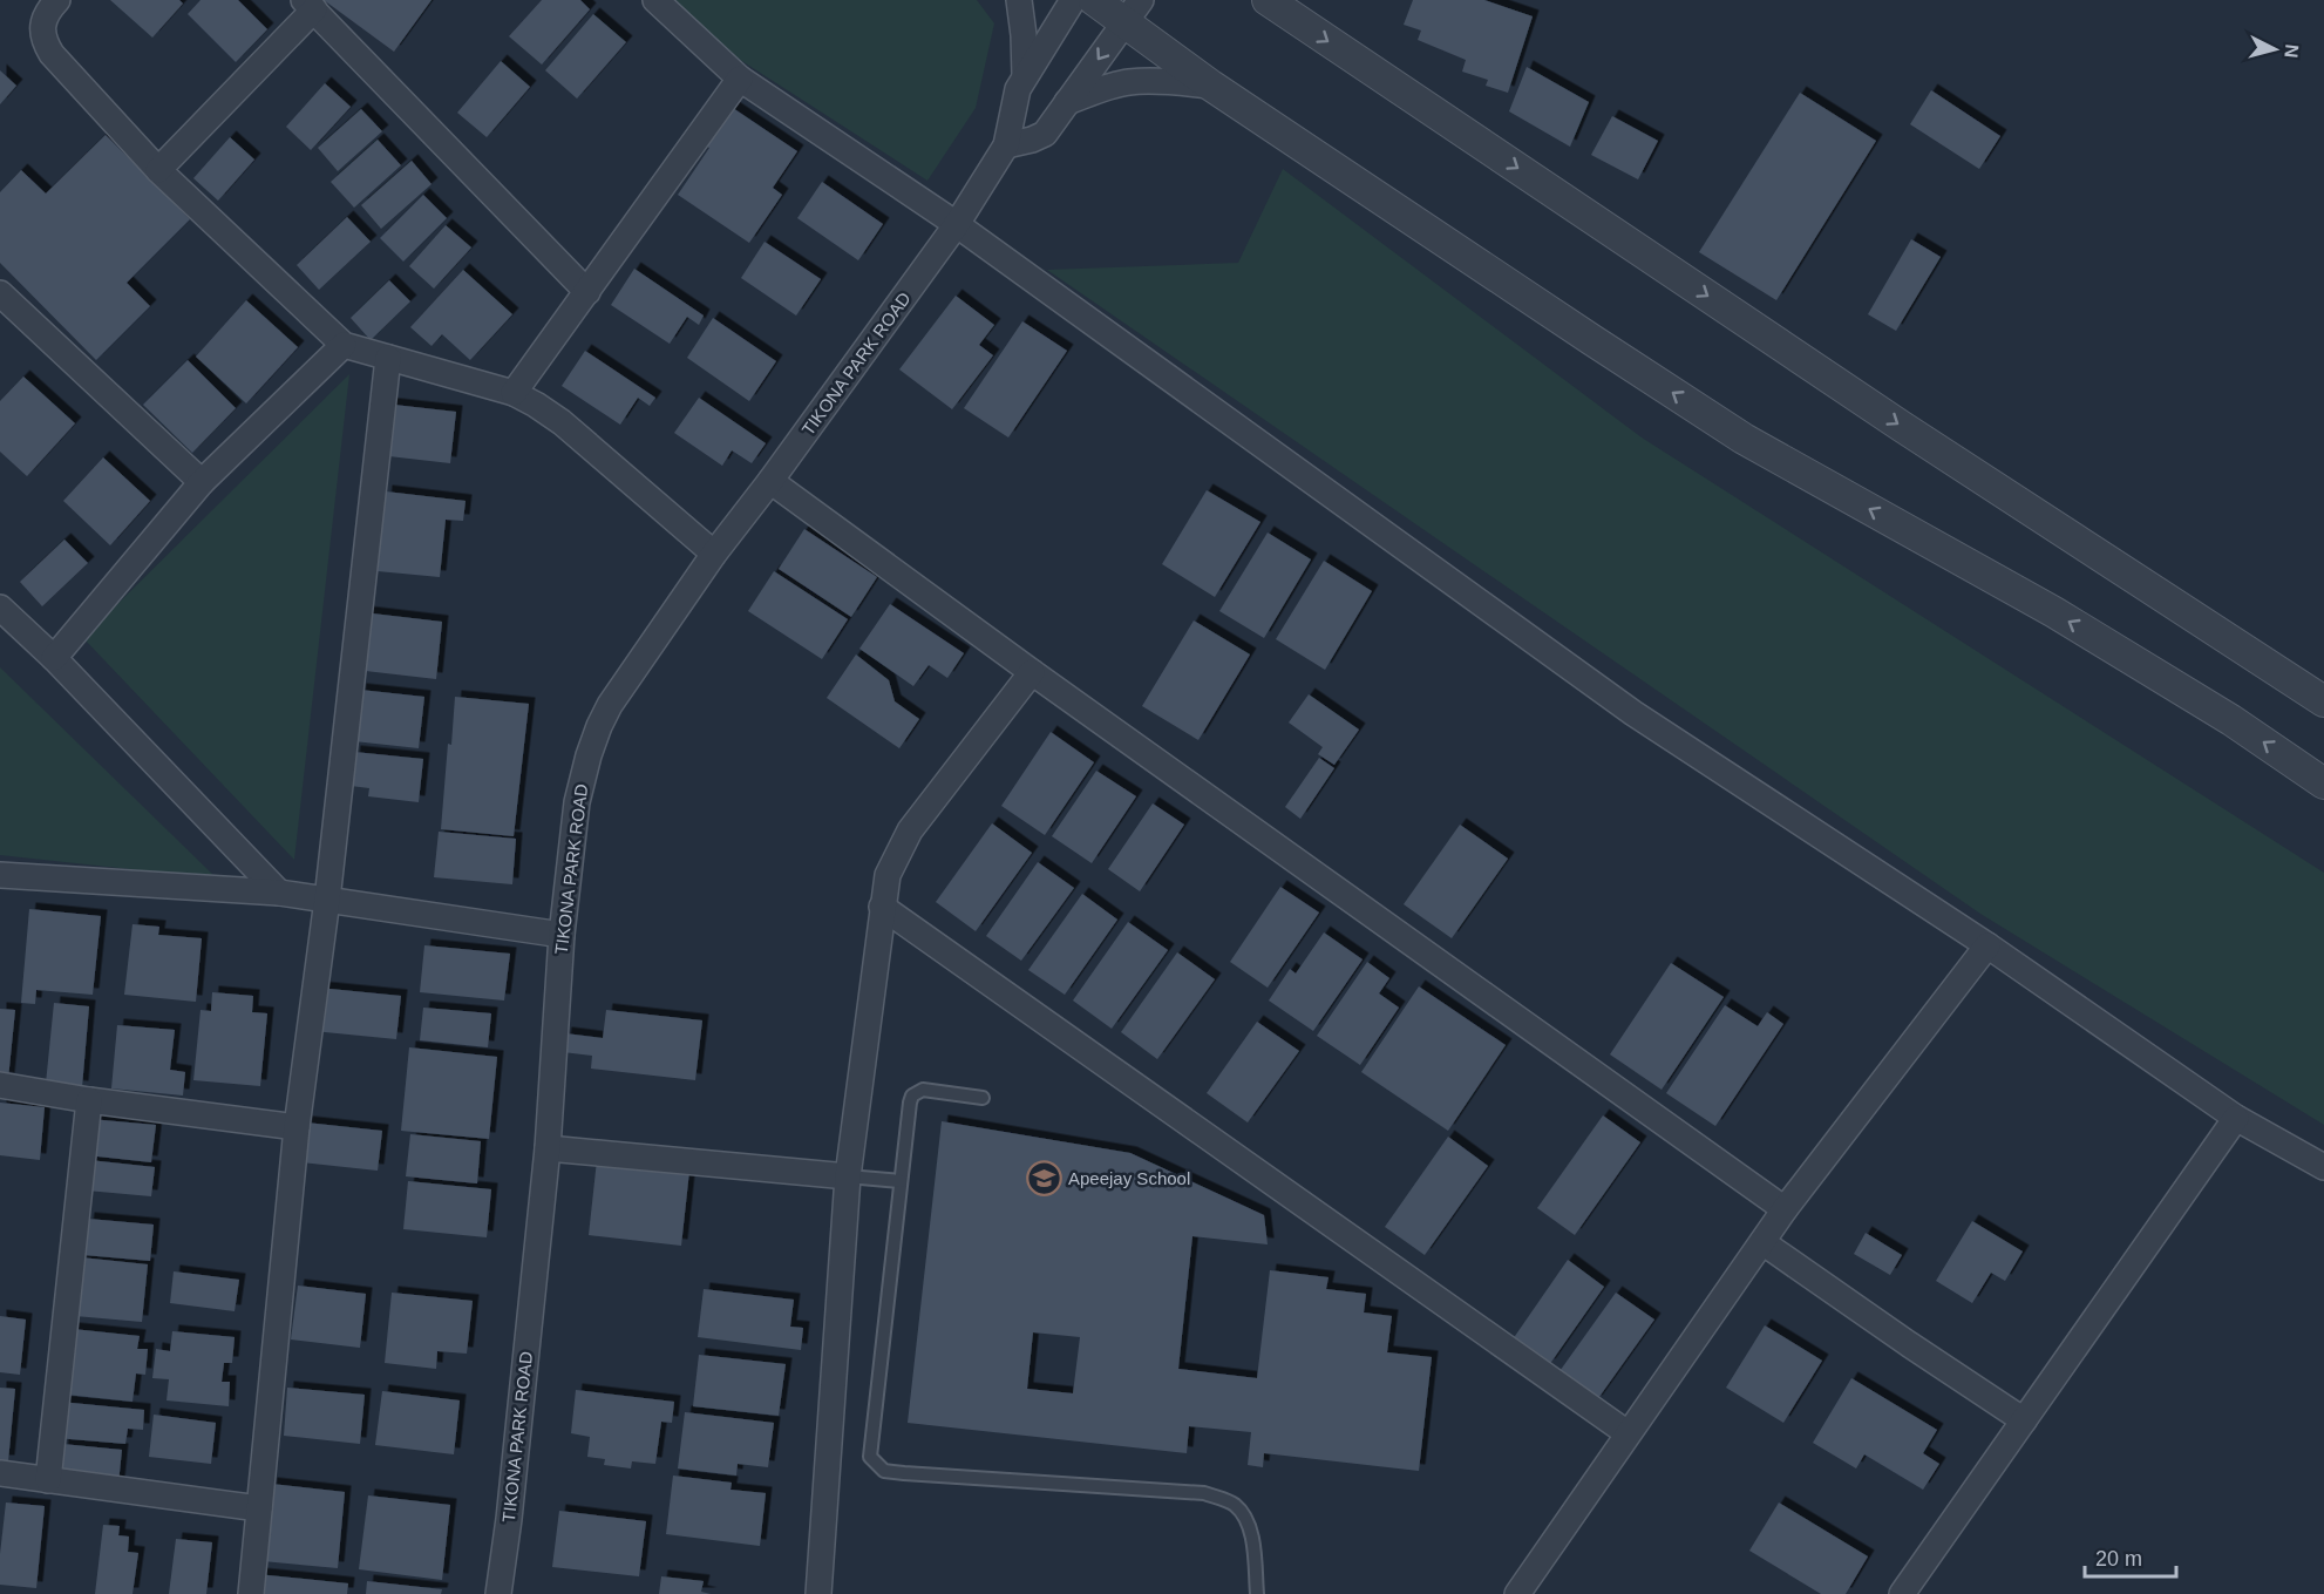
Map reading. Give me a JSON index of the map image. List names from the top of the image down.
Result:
{
  "streets": {
    "street": ["TIKONA PARK ROAD"]
  },
  "places": {
    "school or university": ["Apeejay School"]
  },
  "scale_bar": "20 m",
  "north": "right"
}
